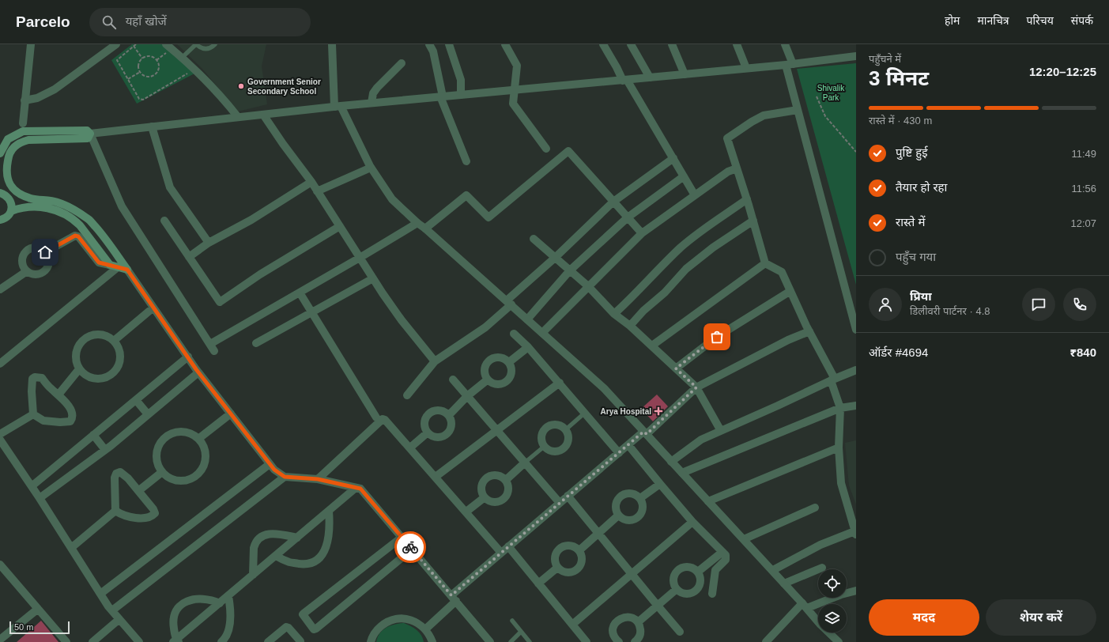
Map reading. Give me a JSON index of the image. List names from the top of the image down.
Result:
{
  "parks": ["Shivalik Park"],
  "places": {
    "other": ["Government Senior Secondary School"],
    "health": ["Arya Hospital"]
  },
  "scale_bar": "50 m",
  "page": {
    "header": "Parcelo",
    "search": "यहाँ खोजें",
    "nav": [
      "होम",
      "मानचित्र",
      "परिचय",
      "संपर्क"
    ],
    "heading": ["3 मिनट", "पहुँचने में", "12:20–12:25"],
    "panel": [
      "प्रिया",
      "डिलीवरी पार्टनर · 4.8",
      "ऑर्डर #4694",
      "₹840"
    ],
    "bar": "रास्ते में · 430 m",
    "list": [
      ["पुष्टि हुई", "11:49"],
      ["तैयार हो रहा", "11:56"],
      ["रास्ते में", "12:07"],
      "पहुँच गया"
    ],
    "buttons": ["मदद", "शेयर करें"],
    "scale": "50 m"
  }
}
